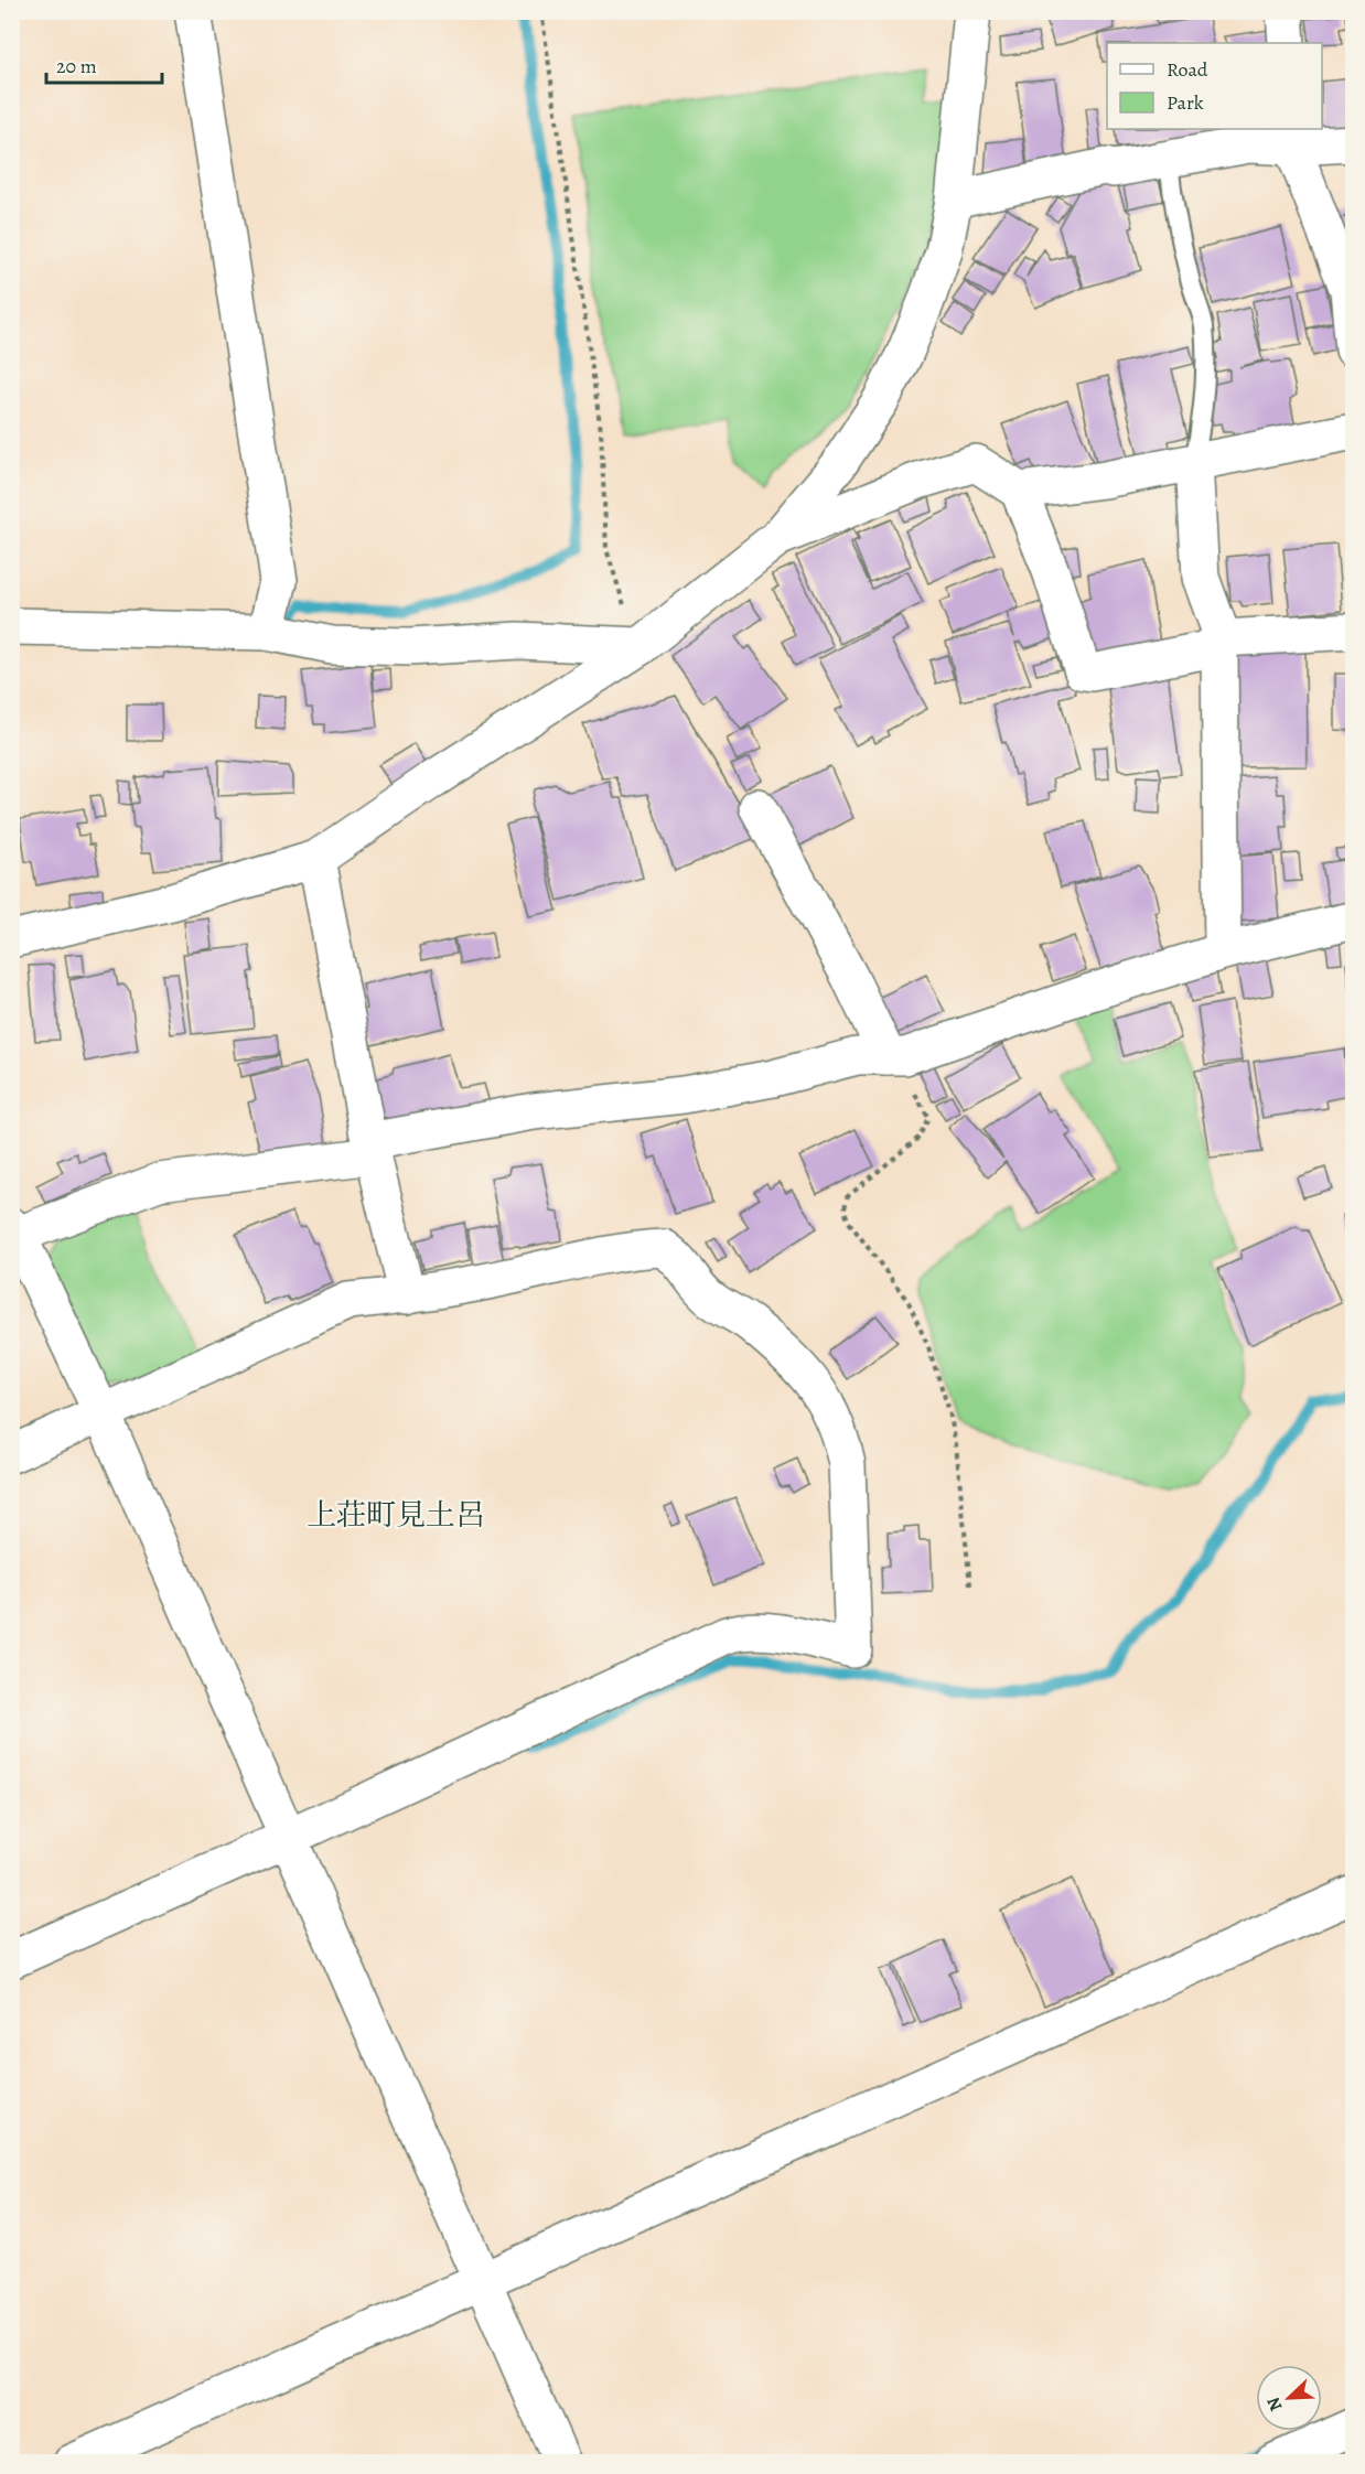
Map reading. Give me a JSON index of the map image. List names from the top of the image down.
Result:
{
  "districts": ["上荘町見土呂"],
  "legend": ["Road", "Park"],
  "scale_bar": "20 m",
  "north": "bottom left"
}
